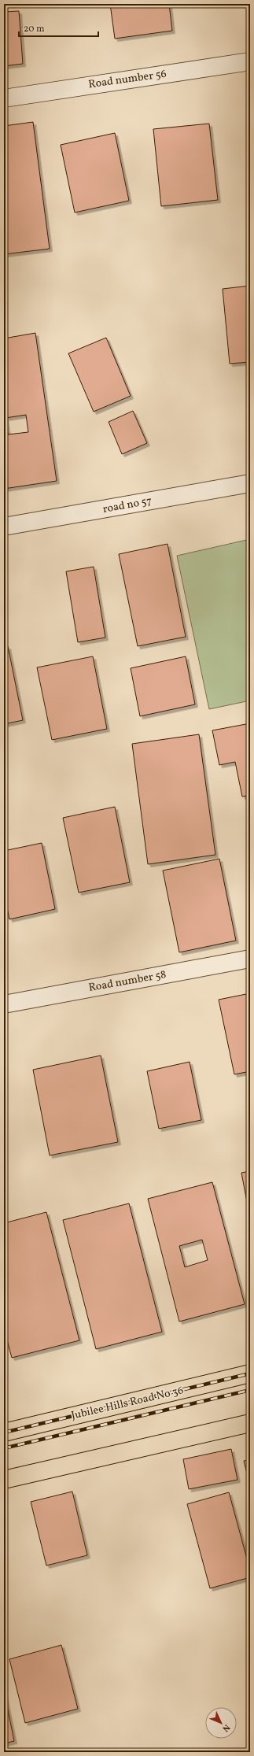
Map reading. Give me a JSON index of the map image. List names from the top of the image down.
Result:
{
  "streets": {
    "main road": ["Jubilee Hills Road No 36"],
    "street": ["Road number 56", "road no 57", "Road number 58"]
  },
  "scale_bar": "20 m",
  "north": "bottom right"
}
